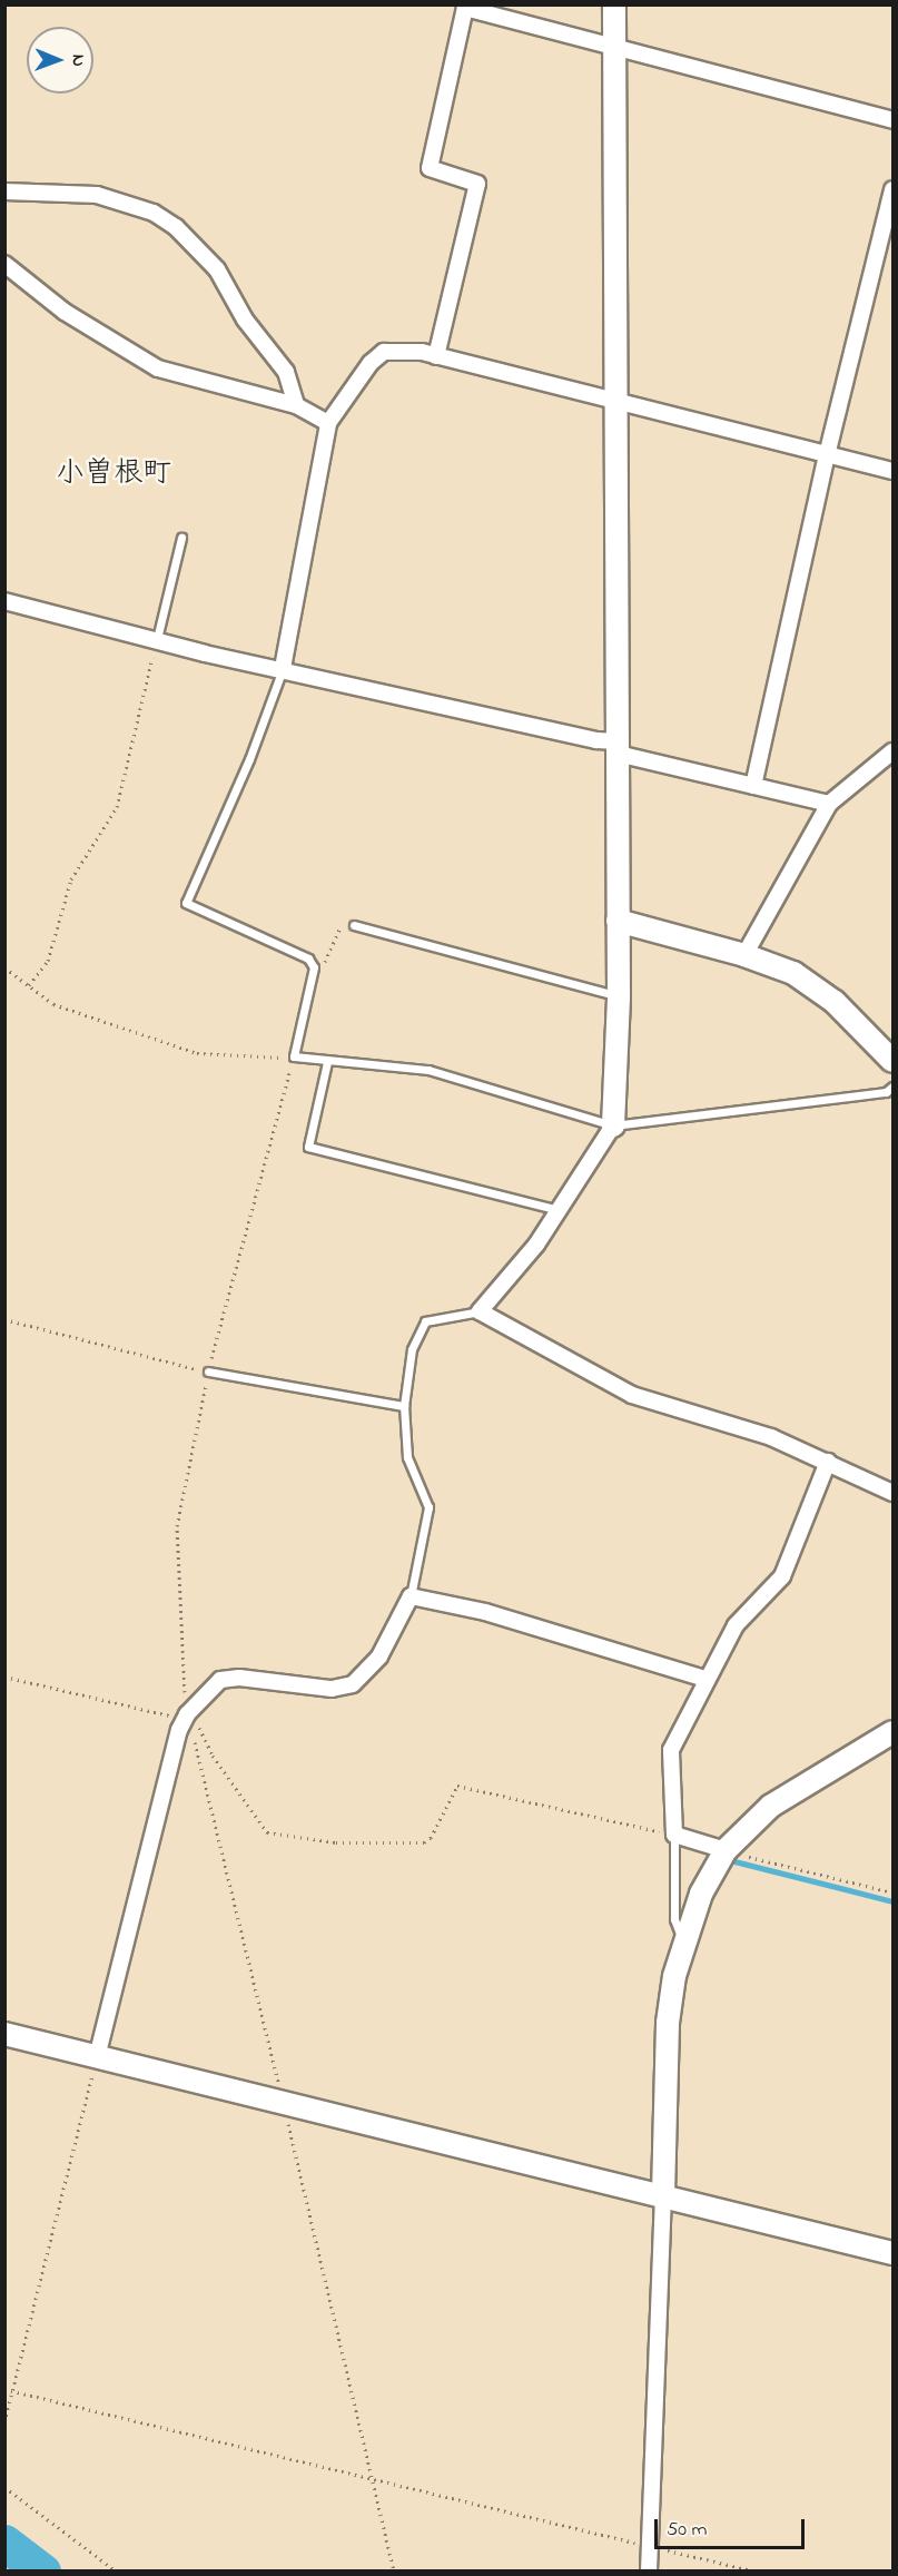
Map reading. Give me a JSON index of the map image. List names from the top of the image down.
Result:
{
  "districts": ["小曽根町"],
  "scale_bar": "50 m",
  "north": "right"
}
